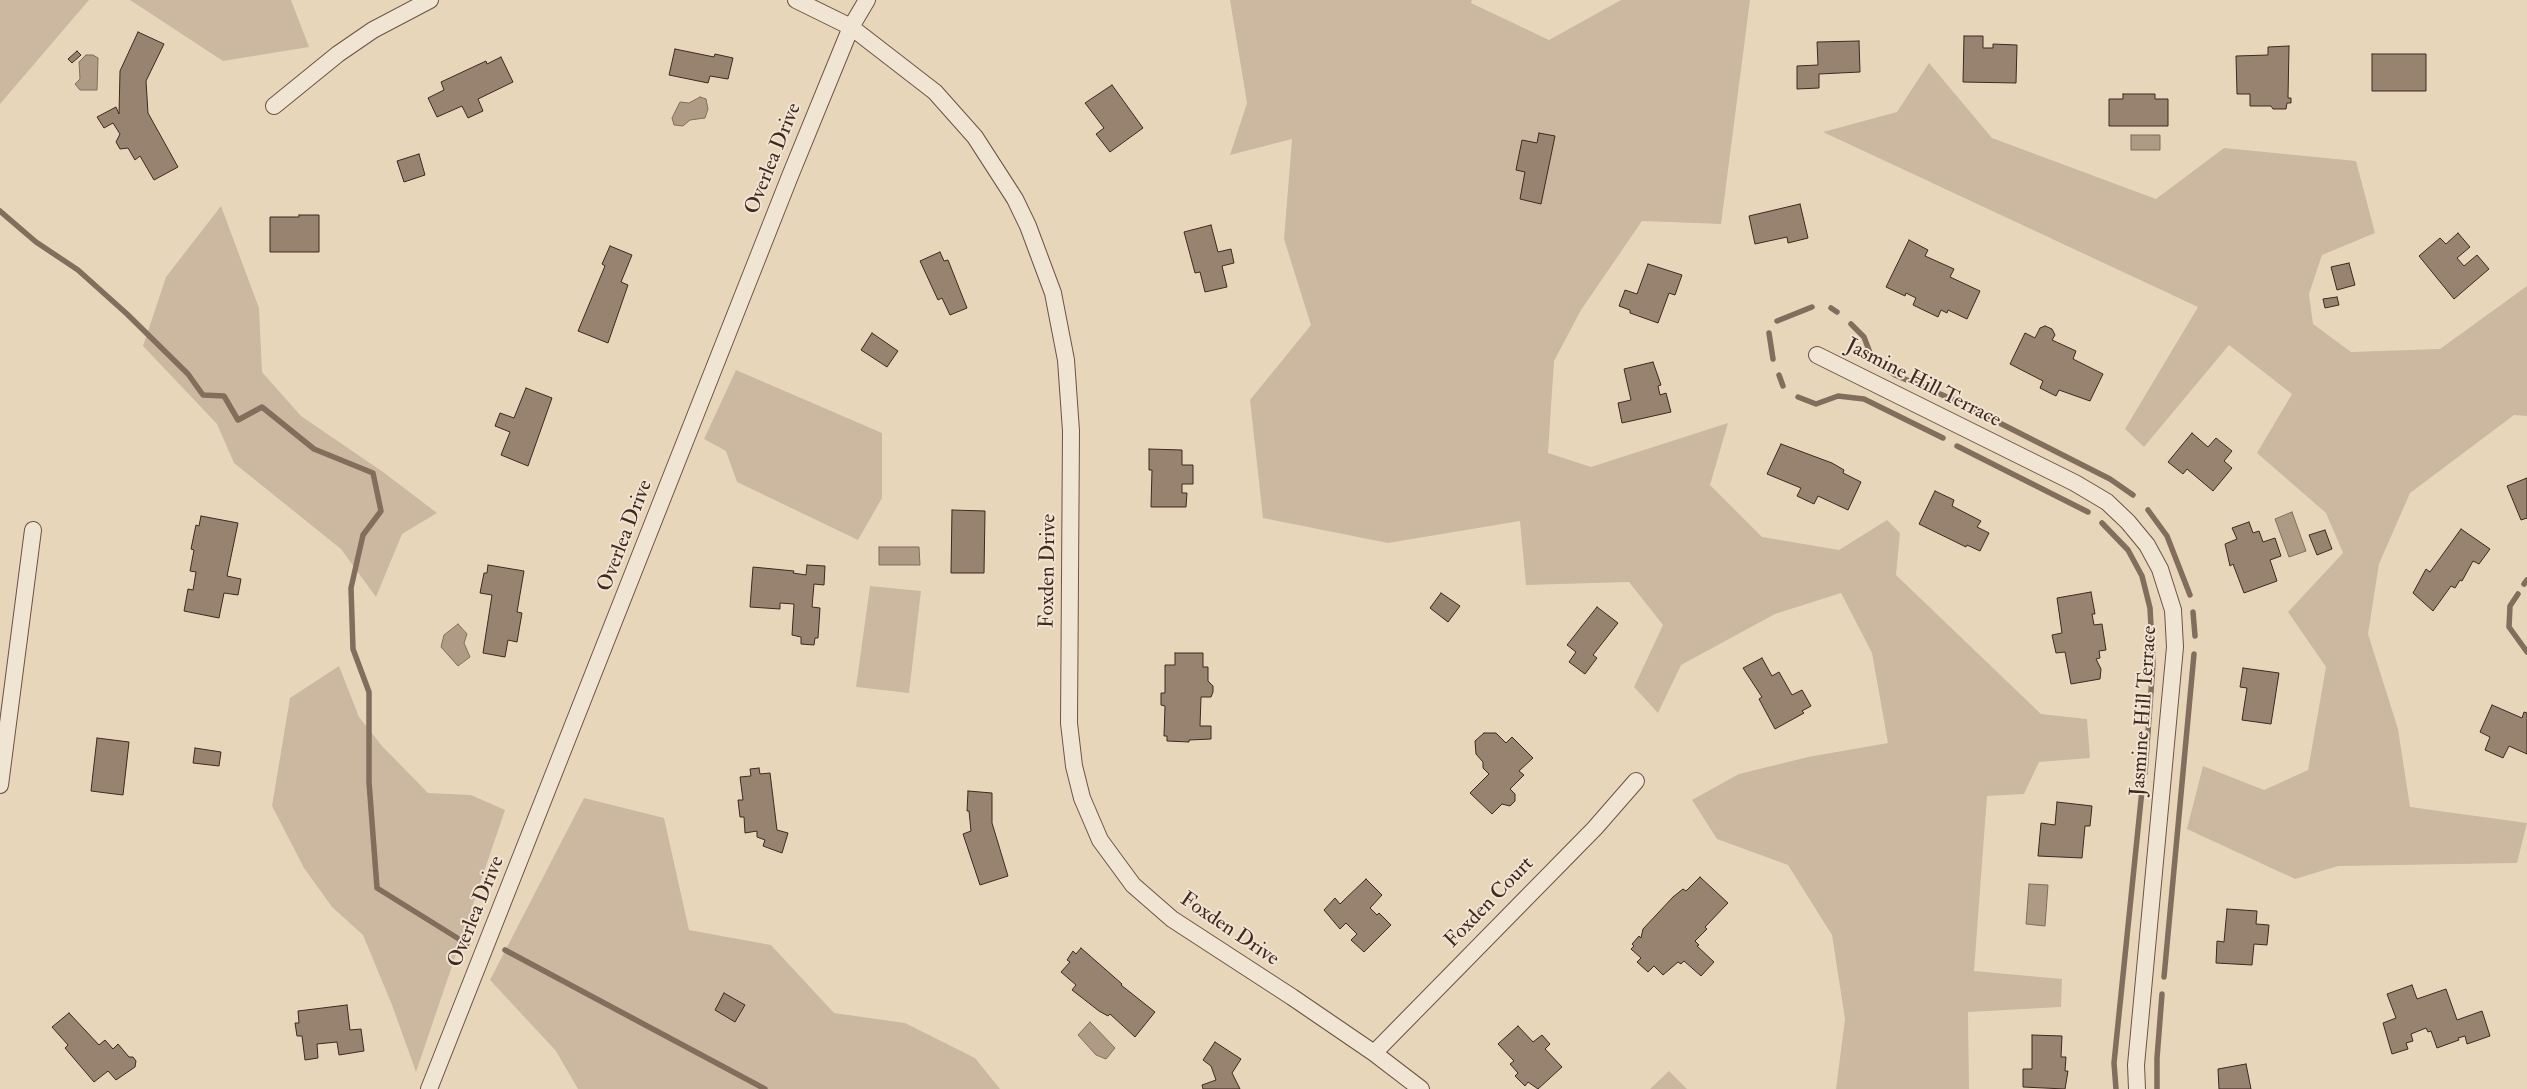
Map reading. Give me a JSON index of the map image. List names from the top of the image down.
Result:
{
  "streets": {
    "street": [
      "Overlea Drive",
      "Jasmine Hill Terrace",
      "Foxden Drive",
      "Foxden Court"
    ]
  },
  "crossings": [
    ["Overlea Drive", "Foxden Drive"],
    ["Foxden Drive", "Foxden Court"]
  ]
}
